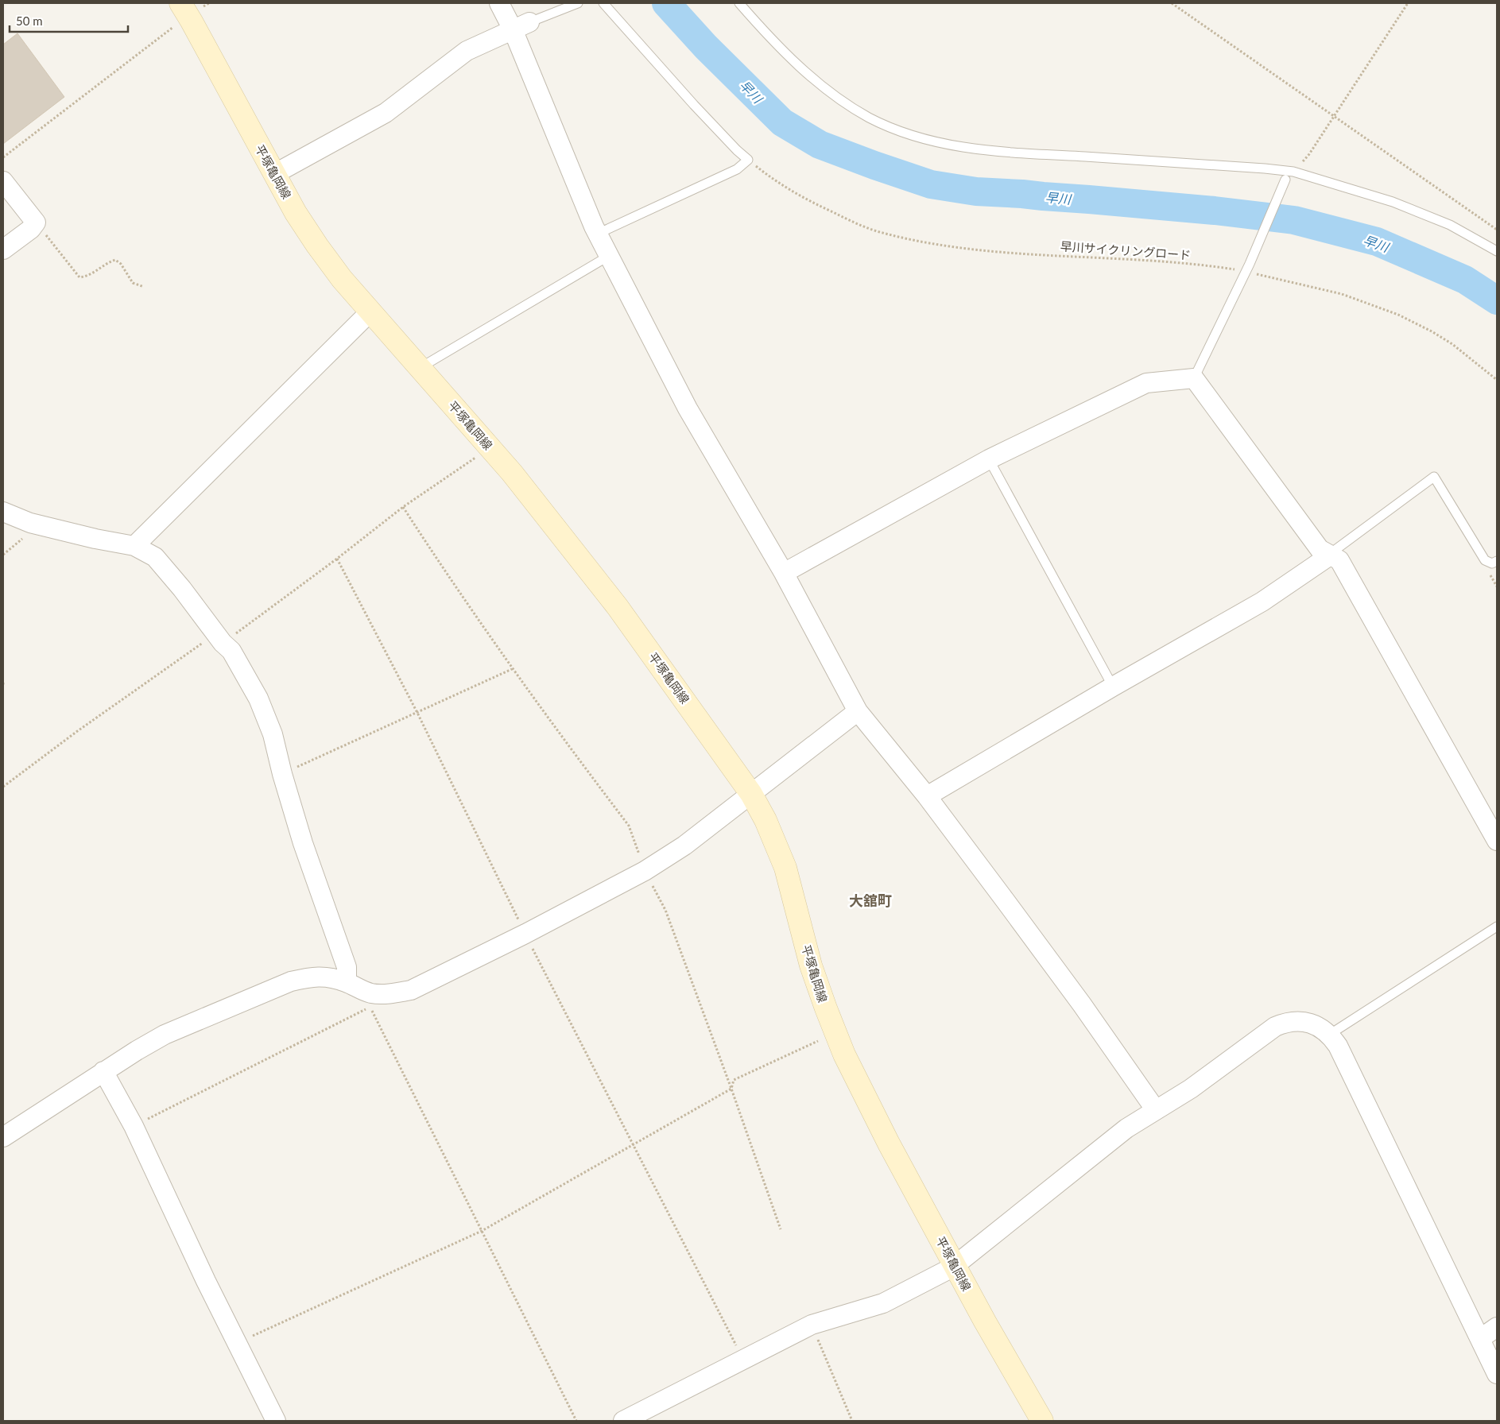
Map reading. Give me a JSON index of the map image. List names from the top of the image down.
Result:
{
  "streets": {
    "main road": ["平塚亀岡線"],
    "path": ["早川サイクリングロード"]
  },
  "districts": ["大舘町"],
  "water": ["早川"],
  "scale_bar": "50 m"
}
